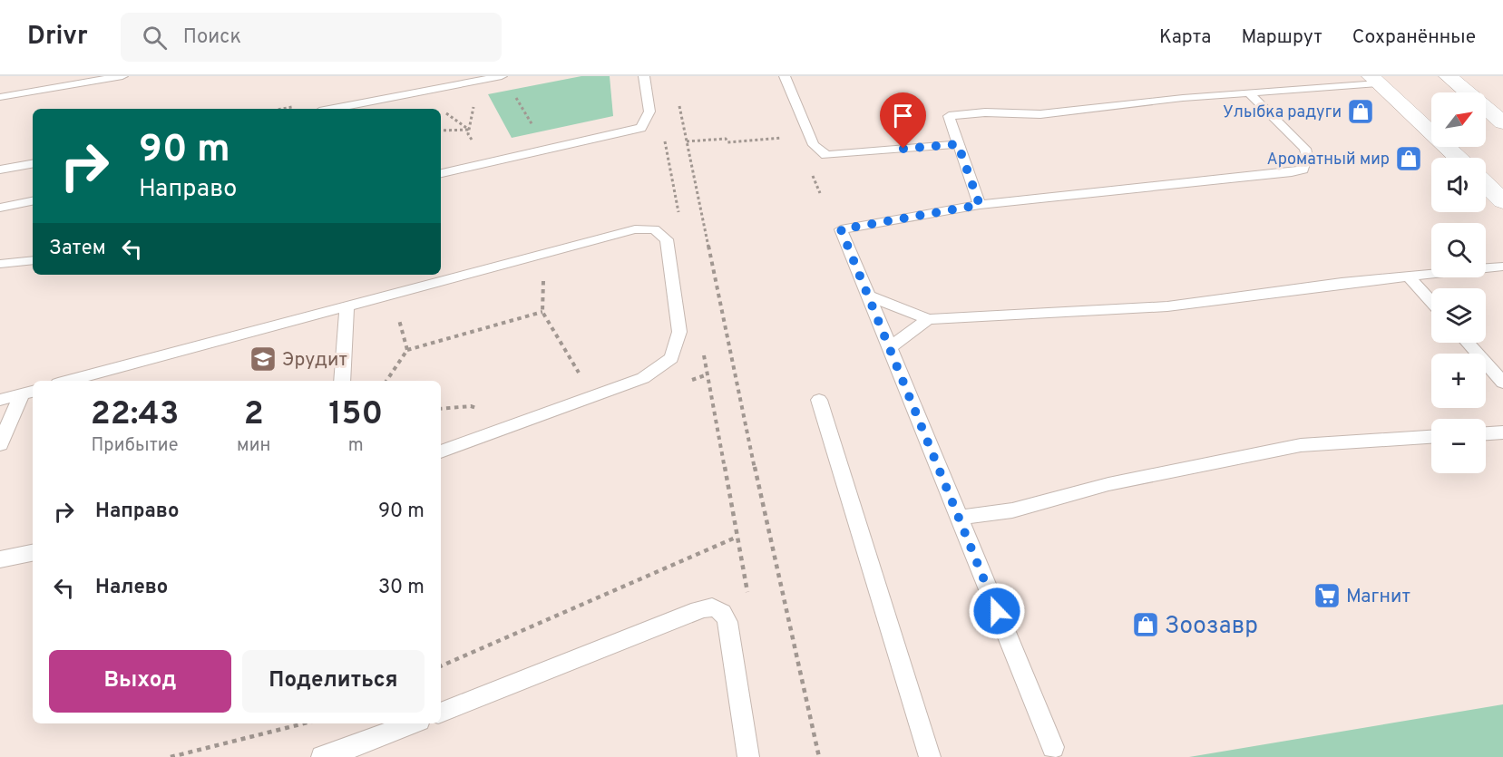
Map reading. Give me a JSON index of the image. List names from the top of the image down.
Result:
{
  "places": {
    "shop": ["Улыбка радуги", "Ароматный мир", "Зоозавр"],
    "school or university": ["Эрудит"],
    "supermarket": ["Магнит"]
  },
  "north": "top right",
  "page": {
    "header": "Drivr",
    "search": "Поиск",
    "nav": ["Карта", "Маршрут", "Сохранённые"],
    "map_buttons": ["+", "−"],
    "turn": ["90 m", "Направо"],
    "then": "Затем",
    "eta": [
      "22:43",
      "Прибытие",
      "2",
      "мин",
      "150",
      "m"
    ],
    "list": [
      {
        "name": "Направо",
        "value": "90 m"
      },
      {
        "name": "Налево",
        "value": "30 m"
      }
    ],
    "buttons": ["Выход", "Поделиться"]
  }
}
